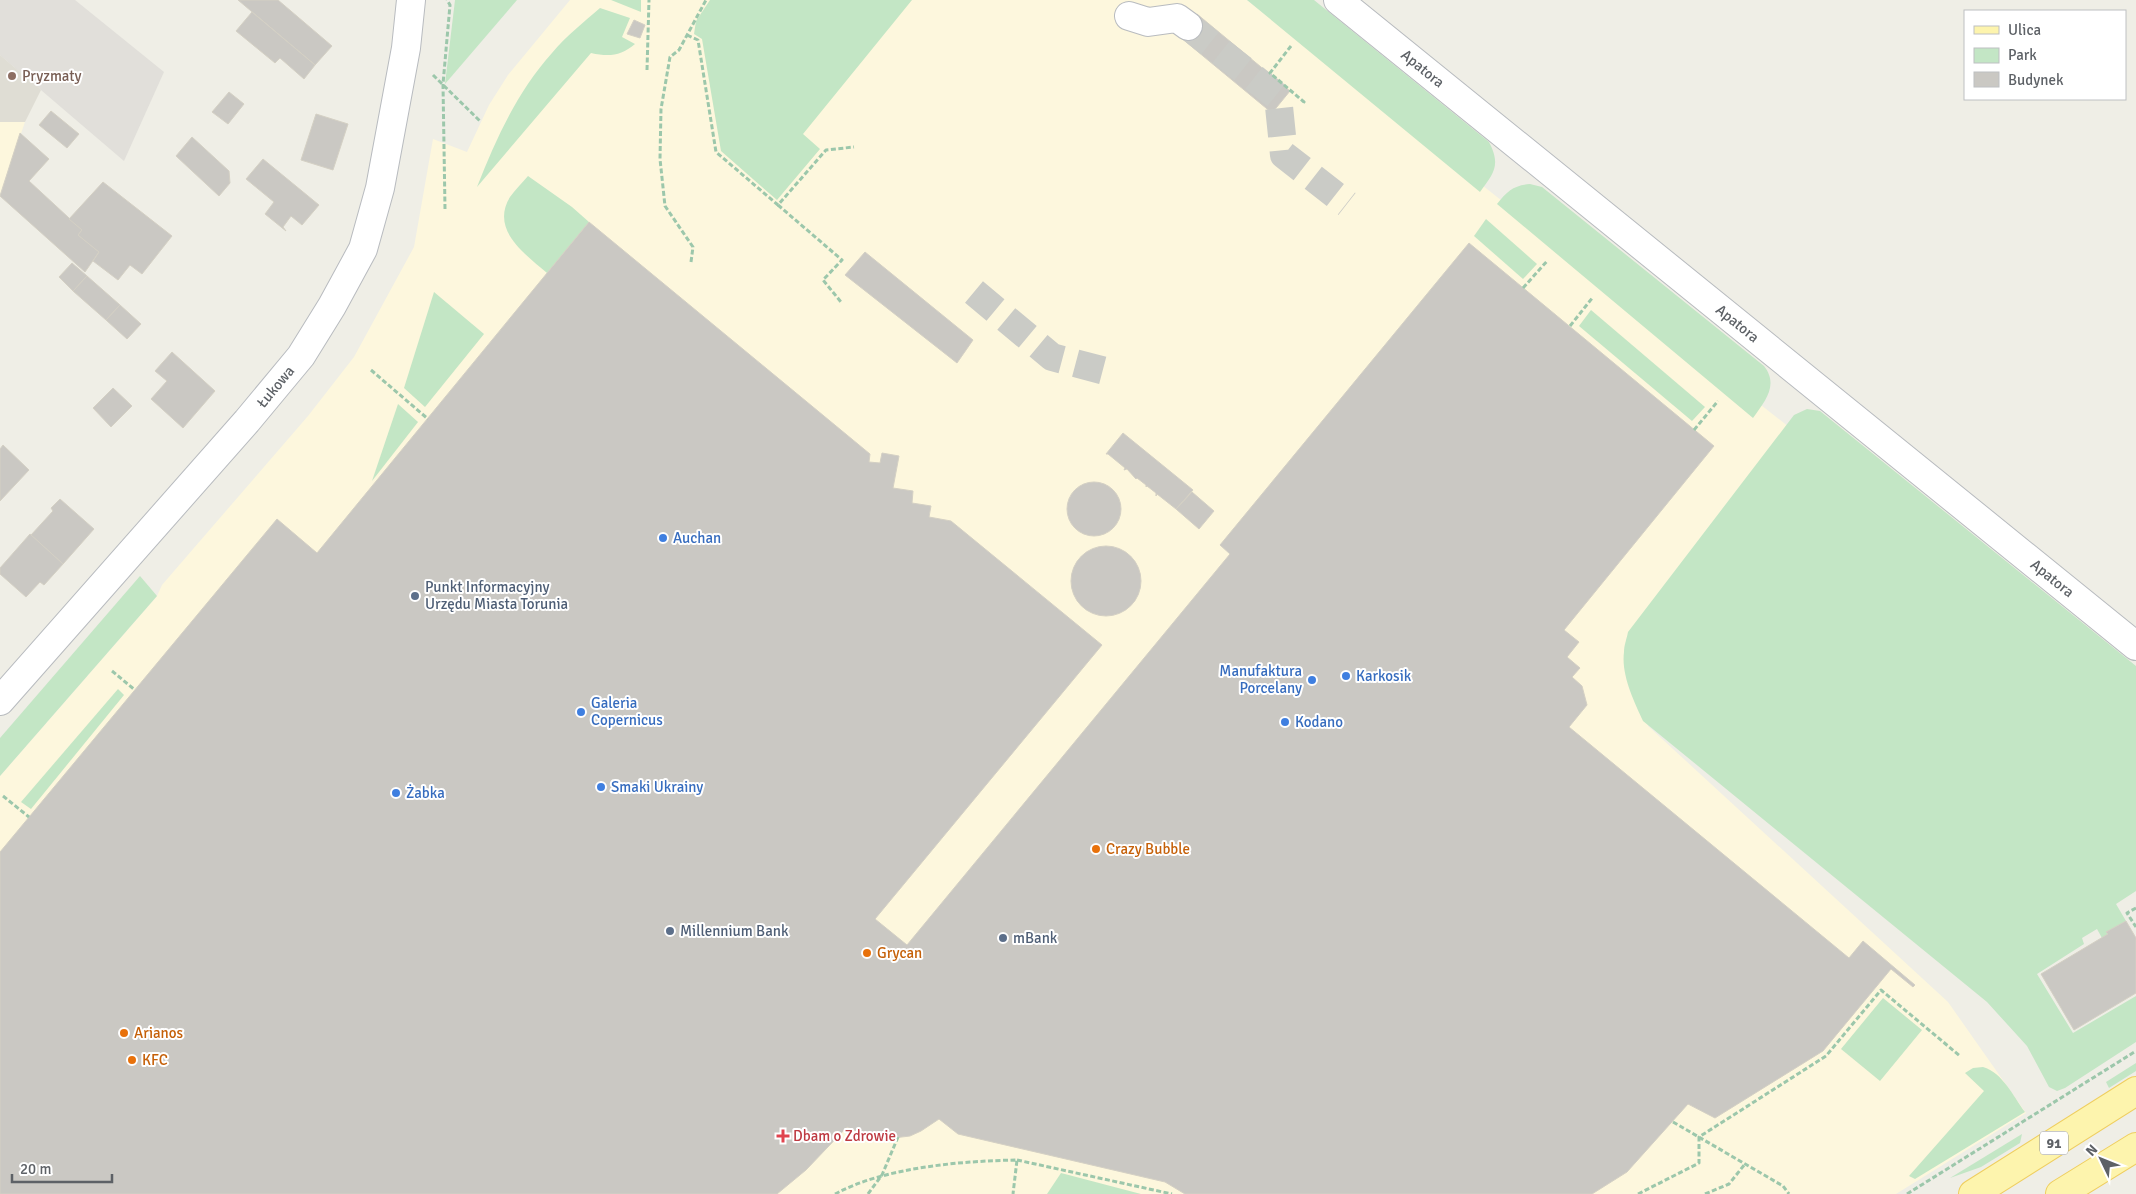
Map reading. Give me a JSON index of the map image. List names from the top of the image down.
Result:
{
  "streets": {
    "main road": ["91"],
    "street": ["Apatora", "Łukowa"]
  },
  "places": {
    "other": [
      "Pryzmaty",
      "Auchan",
      "Punkt Informacyjny Urzędu Miasta Torunia",
      "Karkosik",
      "Manufaktura Porcelany",
      "Galeria Copernicus",
      "Kodano",
      "Smaki Ukrainy",
      "Żabka",
      "Crazy Bubble",
      "Millennium Bank",
      "mBank",
      "Grycan",
      "Arianos",
      "KFC"
    ],
    "health": ["Dbam o Zdrowie"]
  },
  "legend": ["Ulica", "Park", "Budynek"],
  "scale_bar": "20 m",
  "north": "top left"
}
